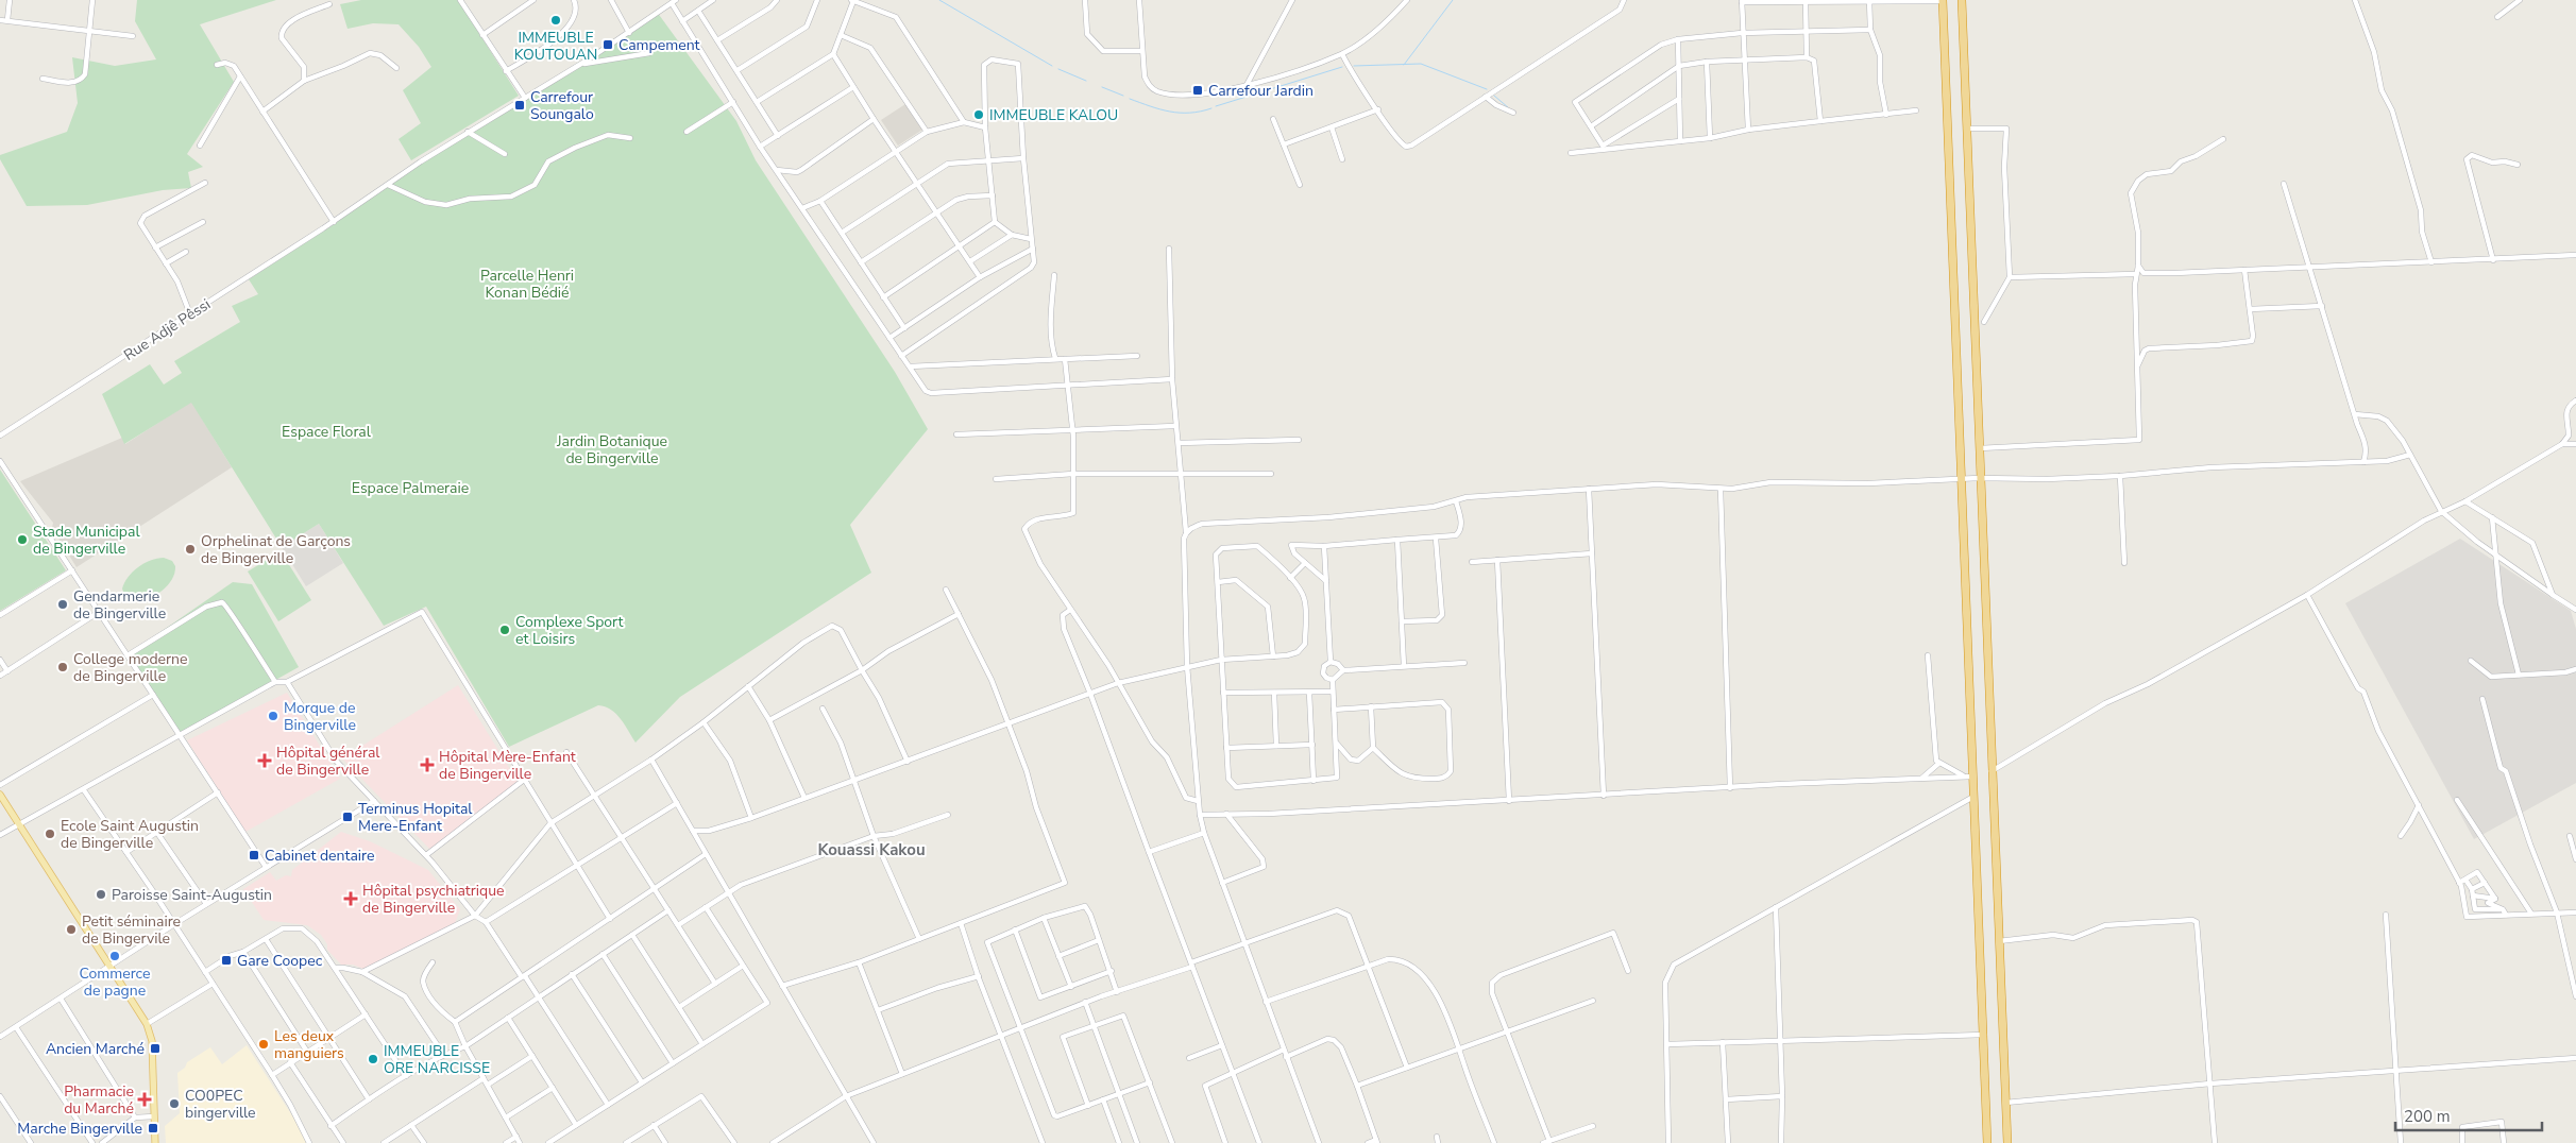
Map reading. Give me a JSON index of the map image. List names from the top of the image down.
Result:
{
  "streets": {
    "street": ["Rue Adjê Pêssi"]
  },
  "districts": ["Kouassi Kakou"],
  "parks": [
    "Parcelle Henri Konan Bédié",
    "Espace Floral",
    "Jardin Botanique de Bingerville",
    "Espace Palmeraie"
  ],
  "places": {
    "other": [
      "IMMEUBLE KOUTOUAN",
      "IMMEUBLE KALOU",
      "Stade Municipal de Bingerville",
      "Orphelinat de Garçons de Bingerville",
      "Gendarmerie de Bingerville",
      "Complexe Sport et Loisirs",
      "College moderne de Bingerville",
      "Morque de Bingerville",
      "Ecole Saint Augustin de Bingerville",
      "Paroisse Saint-Augustin",
      "Petit séminaire de Bingervile",
      "Commerce de pagne",
      "Les deux manguiers",
      "IMMEUBLE ORE NARCISSE",
      "CO0PEC bingerville"
    ],
    "transit": [
      "Campement",
      "Carrefour Jardin",
      "Carrefour Soungalo",
      "Terminus Hopital Mere-Enfant",
      "Cabinet dentaire",
      "Gare Coopec",
      "Ancien Marché",
      "Marche Bingerville"
    ],
    "health": [
      "Hôpital général de Bingerville",
      "Hôpital Mère-Enfant de Bingerville",
      "Hôpital psychiatrique de Bingerville",
      "Pharmacie du Marché"
    ]
  },
  "scale_bar": "200 m"
}
